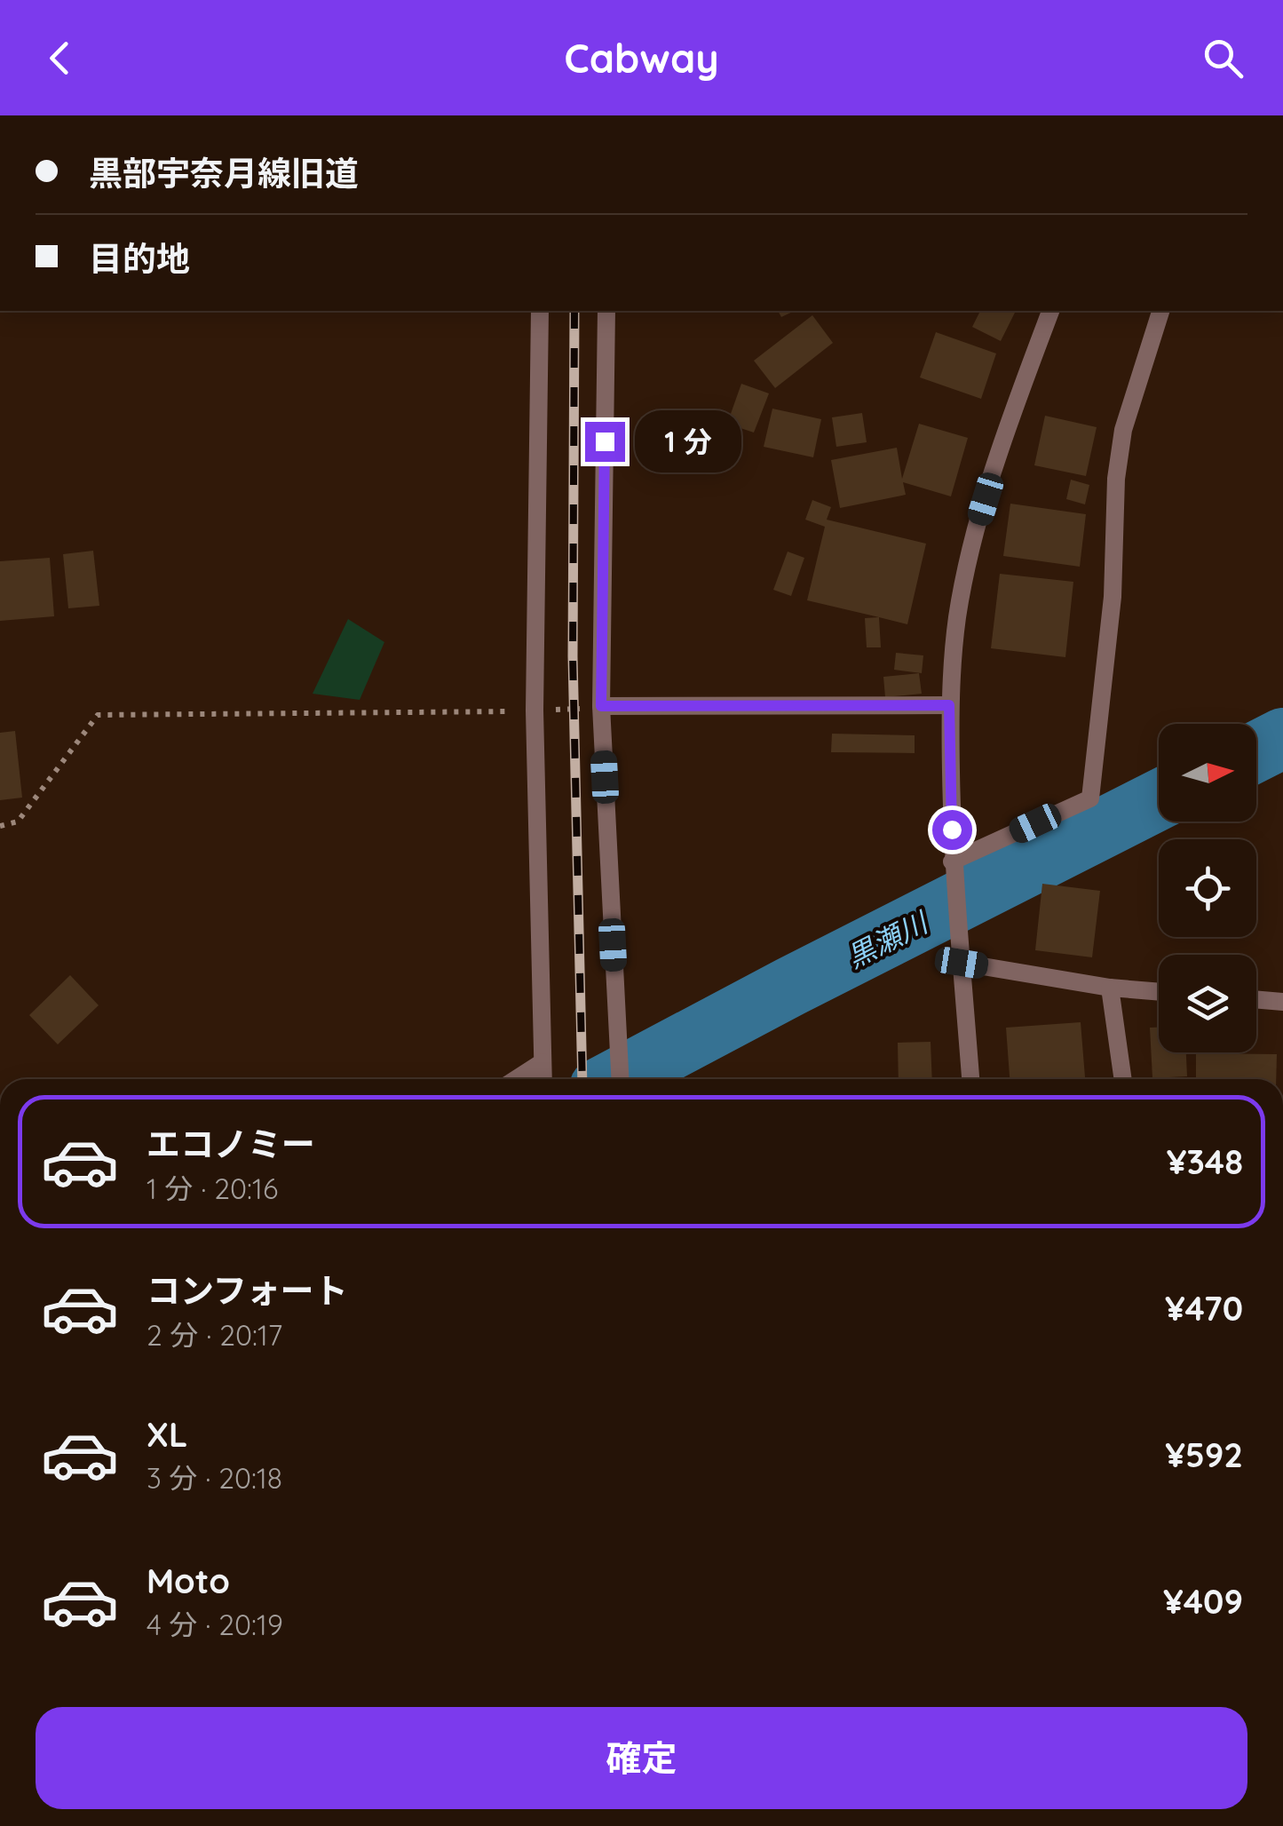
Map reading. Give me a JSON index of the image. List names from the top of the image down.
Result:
{
  "water": ["黒瀬川"],
  "north": "right",
  "page": {
    "header": "Cabway",
    "banner": ["黒部宇奈月線旧道", "目的地"],
    "bubble": "1 分",
    "list": [
      {
        "name": "エコノミー",
        "note": "1 分 · 20:16",
        "value": "¥348"
      },
      {
        "name": "コンフォート",
        "note": "2 分 · 20:17",
        "value": "¥470"
      },
      {
        "name": "XL",
        "note": "3 分 · 20:18",
        "value": "¥592"
      },
      {
        "name": "Moto",
        "note": "4 分 · 20:19",
        "value": "¥409"
      }
    ],
    "buttons": "確定"
  }
}
